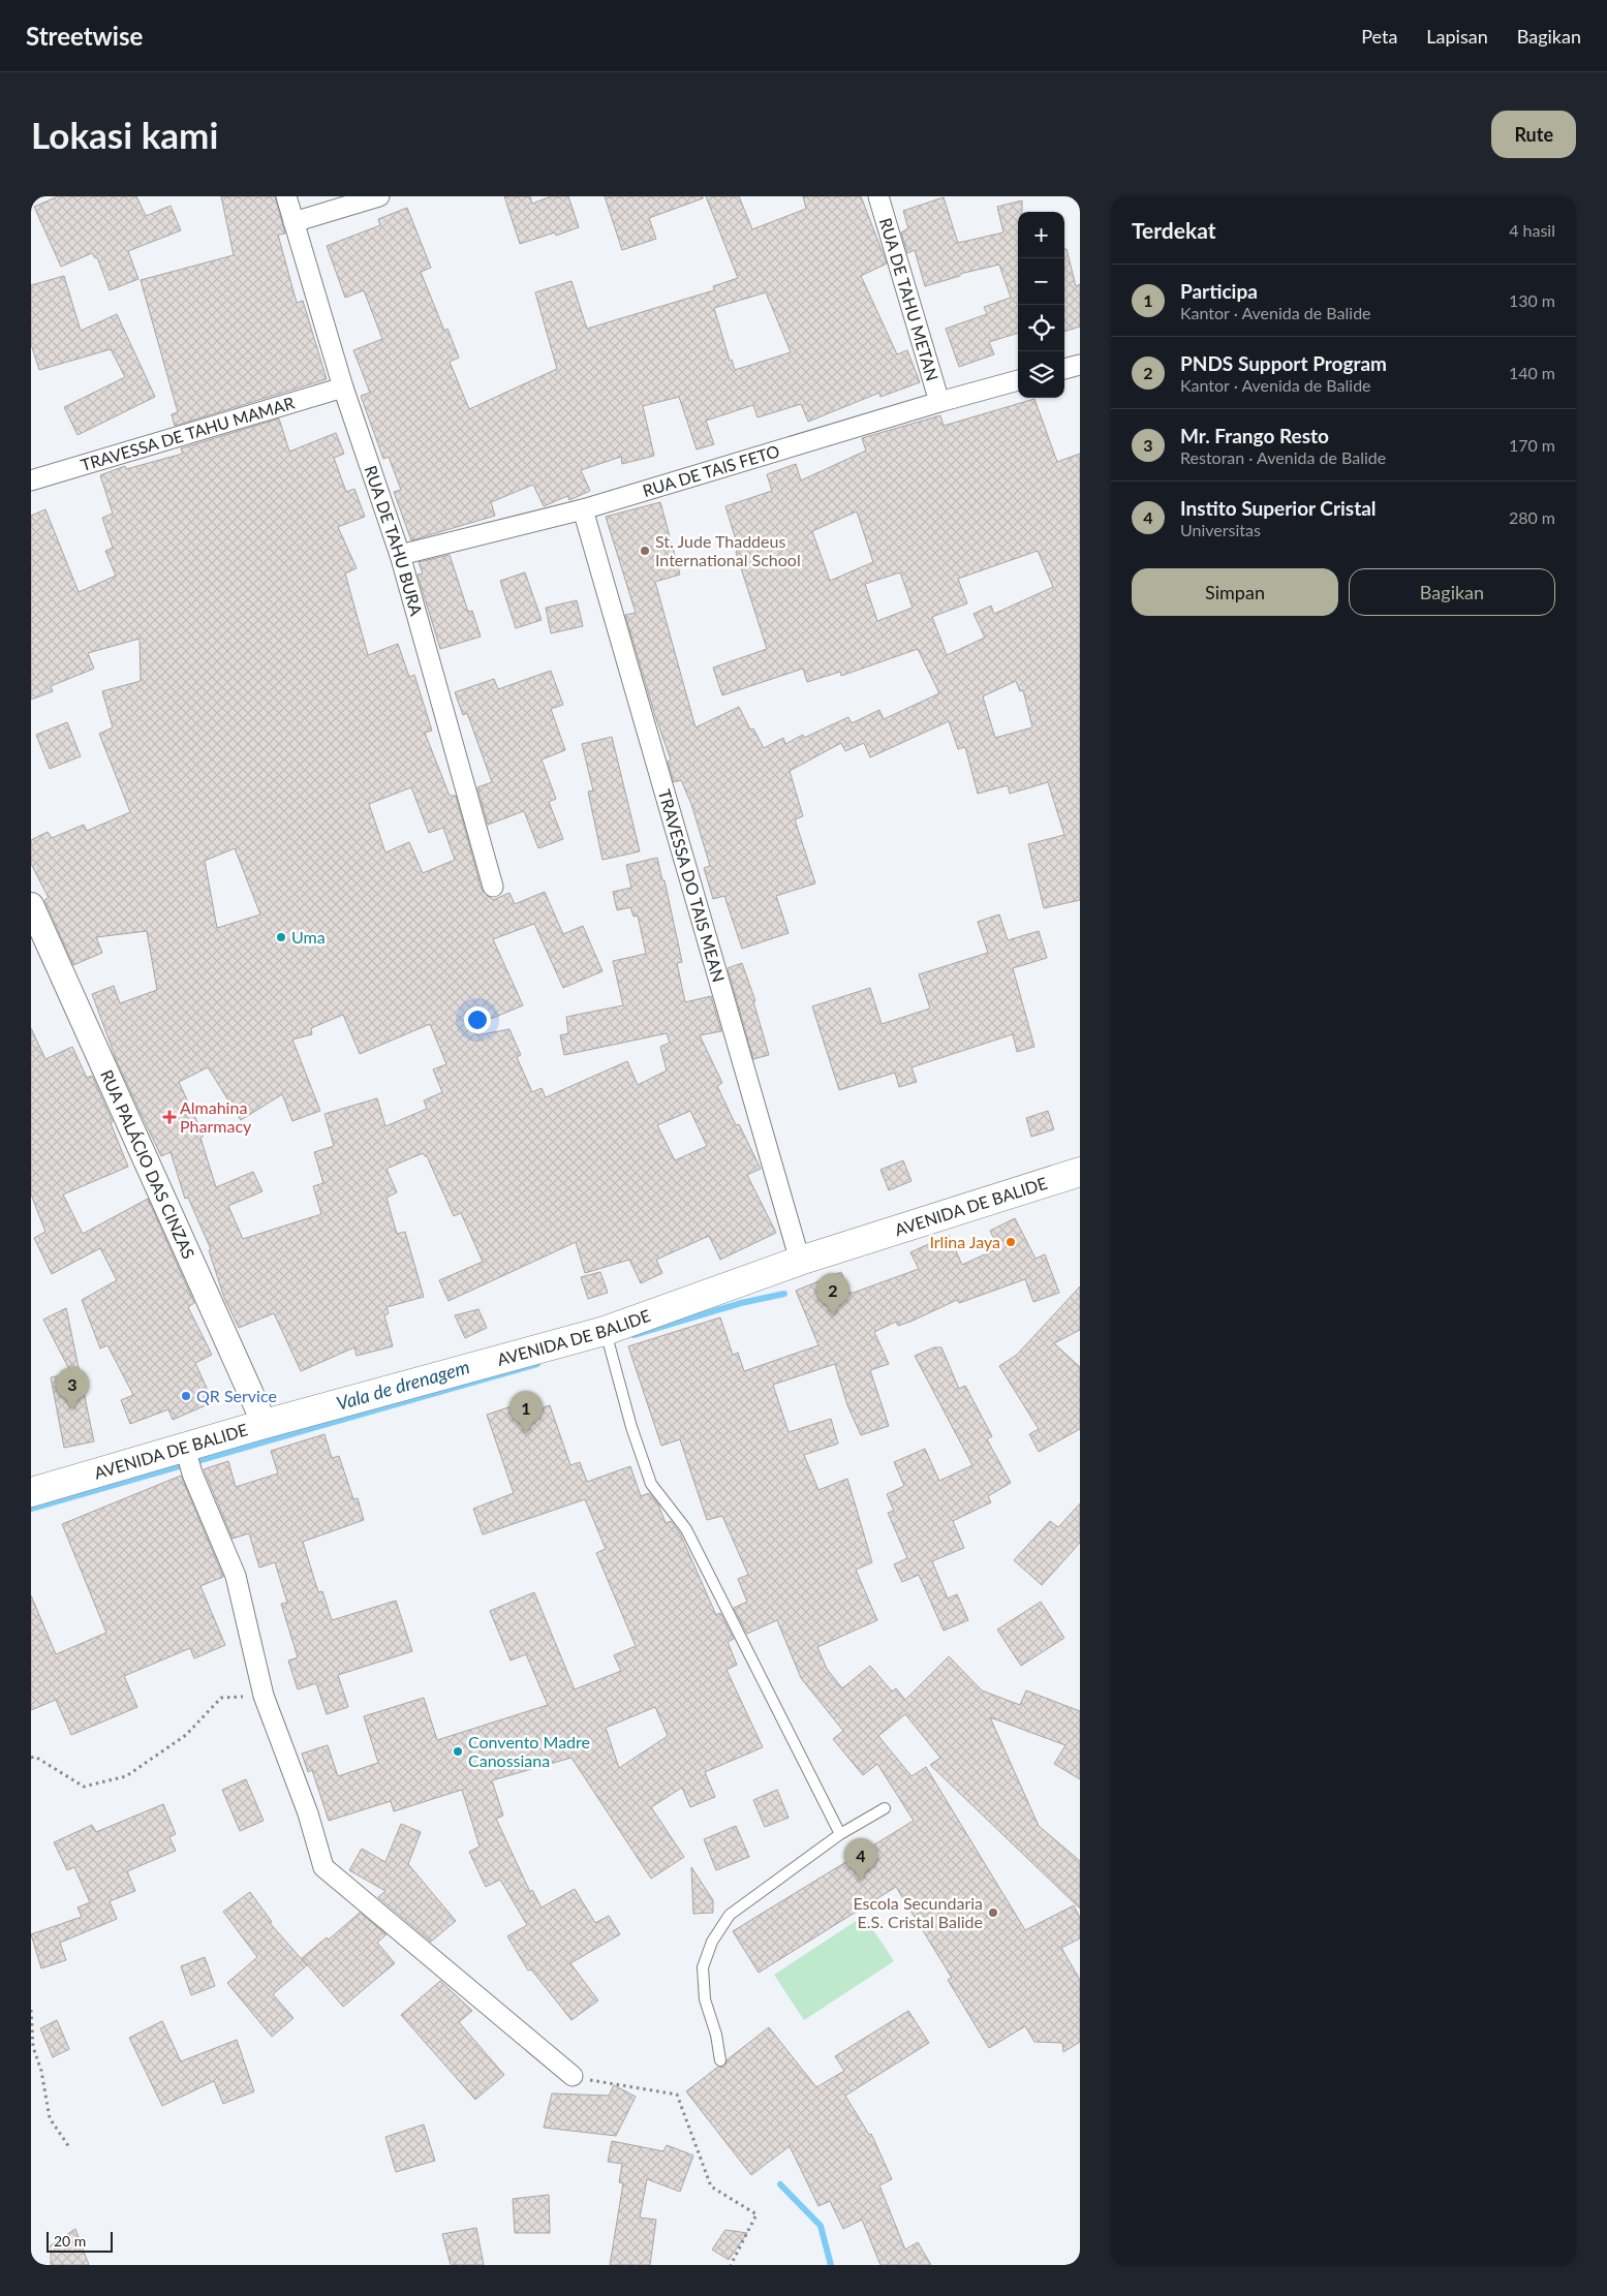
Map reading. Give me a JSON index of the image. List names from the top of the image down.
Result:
{
  "streets": {
    "main road": ["AVENIDA DE BALIDE"],
    "street": [
      "RUA DE TAHU METAN",
      "TRAVESSA DE TAHU MAMAR",
      "RUA DE TAIS FETO",
      "RUA DE TAHU BURA",
      "TRAVESSA DO TAIS MEAN",
      "RUA PALÁCIO DAS CINZAS"
    ]
  },
  "crossings": [
    ["RUA DE TAHU METAN", "RUA DE TAIS FETO"],
    ["TRAVESSA DE TAHU MAMAR", "RUA DE TAHU BURA"],
    ["RUA DE TAIS FETO", "RUA DE TAHU BURA"],
    ["RUA DE TAIS FETO", "TRAVESSA DO TAIS MEAN"],
    ["TRAVESSA DO TAIS MEAN", "AVENIDA DE BALIDE"],
    ["RUA PALÁCIO DAS CINZAS", "AVENIDA DE BALIDE"]
  ],
  "water": ["Vala de drenagem"],
  "places": {
    "other": [
      "St. Jude Thaddeus International School",
      "Uma",
      "Irlina Jaya",
      "QR Service",
      "Convento Madre Canossiana",
      "Escola Secundaria E.S. Cristal Balide"
    ],
    "health": ["Almahina Pharmacy"]
  },
  "scale_bar": "20 m",
  "page": {
    "header": "Streetwise",
    "nav": ["Peta", "Lapisan", "Bagikan"],
    "buttons": [
      "Rute",
      ["Simpan", "Bagikan"]
    ],
    "title": "Lokasi kami",
    "heading": ["Terdekat", "4 hasil"],
    "map_buttons": ["+", "−"],
    "list": [
      {
        "mark": "1",
        "name": "Participa",
        "note": "Kantor · Avenida de Balide",
        "value": "130 m"
      },
      {
        "mark": "2",
        "name": "PNDS Support Program",
        "note": "Kantor · Avenida de Balide",
        "value": "140 m"
      },
      {
        "mark": "3",
        "name": "Mr. Frango Resto",
        "note": "Restoran · Avenida de Balide",
        "value": "170 m"
      },
      {
        "mark": "4",
        "name": "Instito Superior Cristal",
        "note": "Universitas",
        "value": "280 m"
      }
    ],
    "pins": [
      "2",
      "3",
      "1",
      "4"
    ],
    "scale": "20 m"
  }
}
